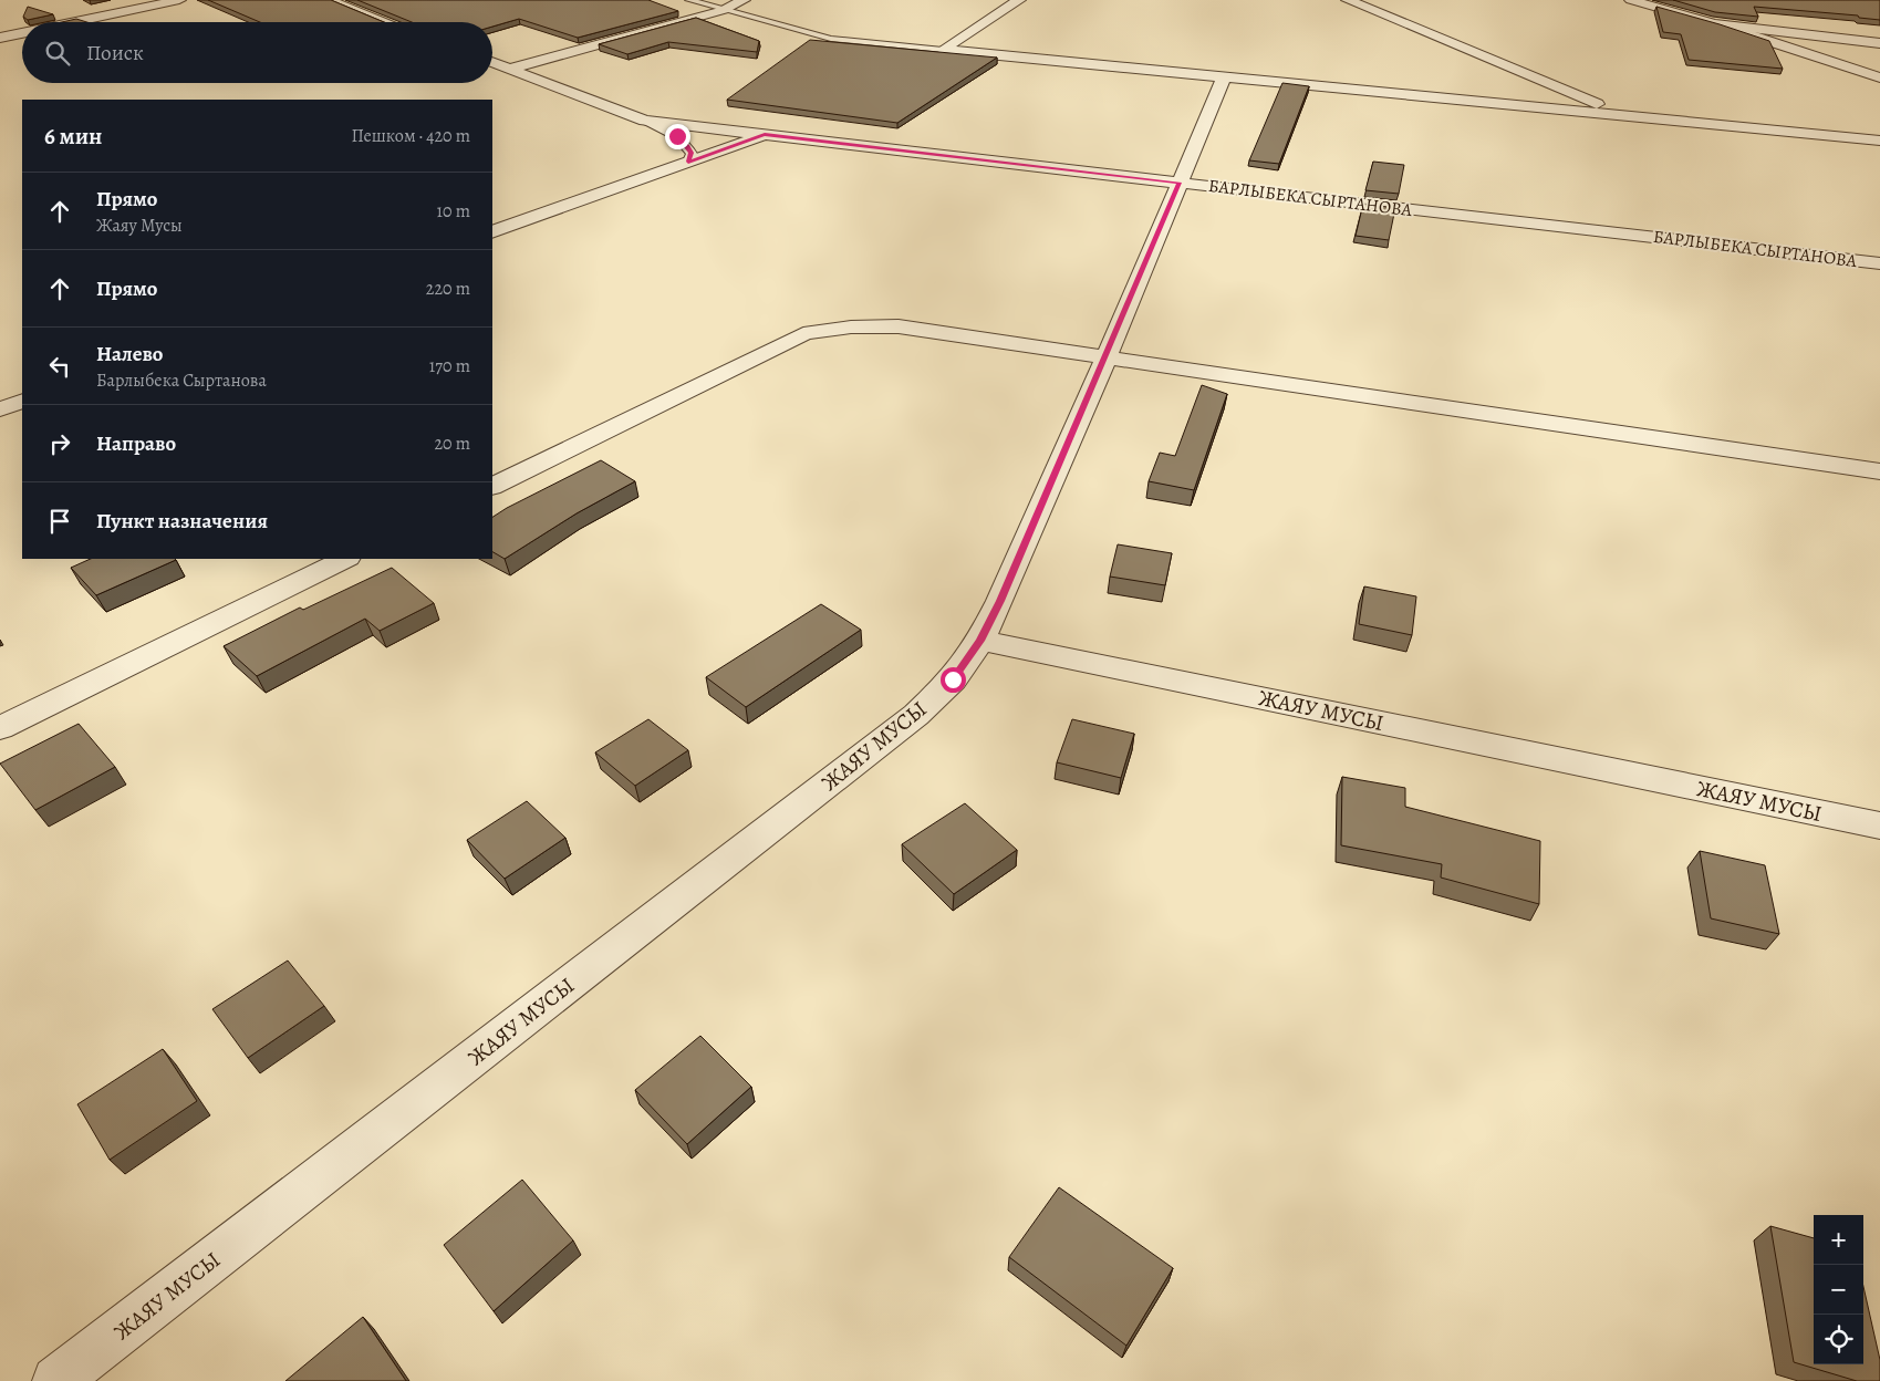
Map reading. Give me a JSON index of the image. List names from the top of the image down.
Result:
{
  "streets": {
    "street": ["БАРЛЫБЕКА СЫРТАНОВА", "ЖАЯУ МУСЫ"]
  },
  "page": {
    "search": "Поиск",
    "heading": ["6 мин", "Пешком · 420 m"],
    "list": [
      ["Прямо", "Жаяу Мусы", "10 m"],
      ["Прямо", "220 m"],
      ["Налево", "Барлыбека Сыртанова", "170 m"],
      ["Направо", "20 m"],
      "Пункт назначения"
    ],
    "map_buttons": ["+", "−"]
  }
}
